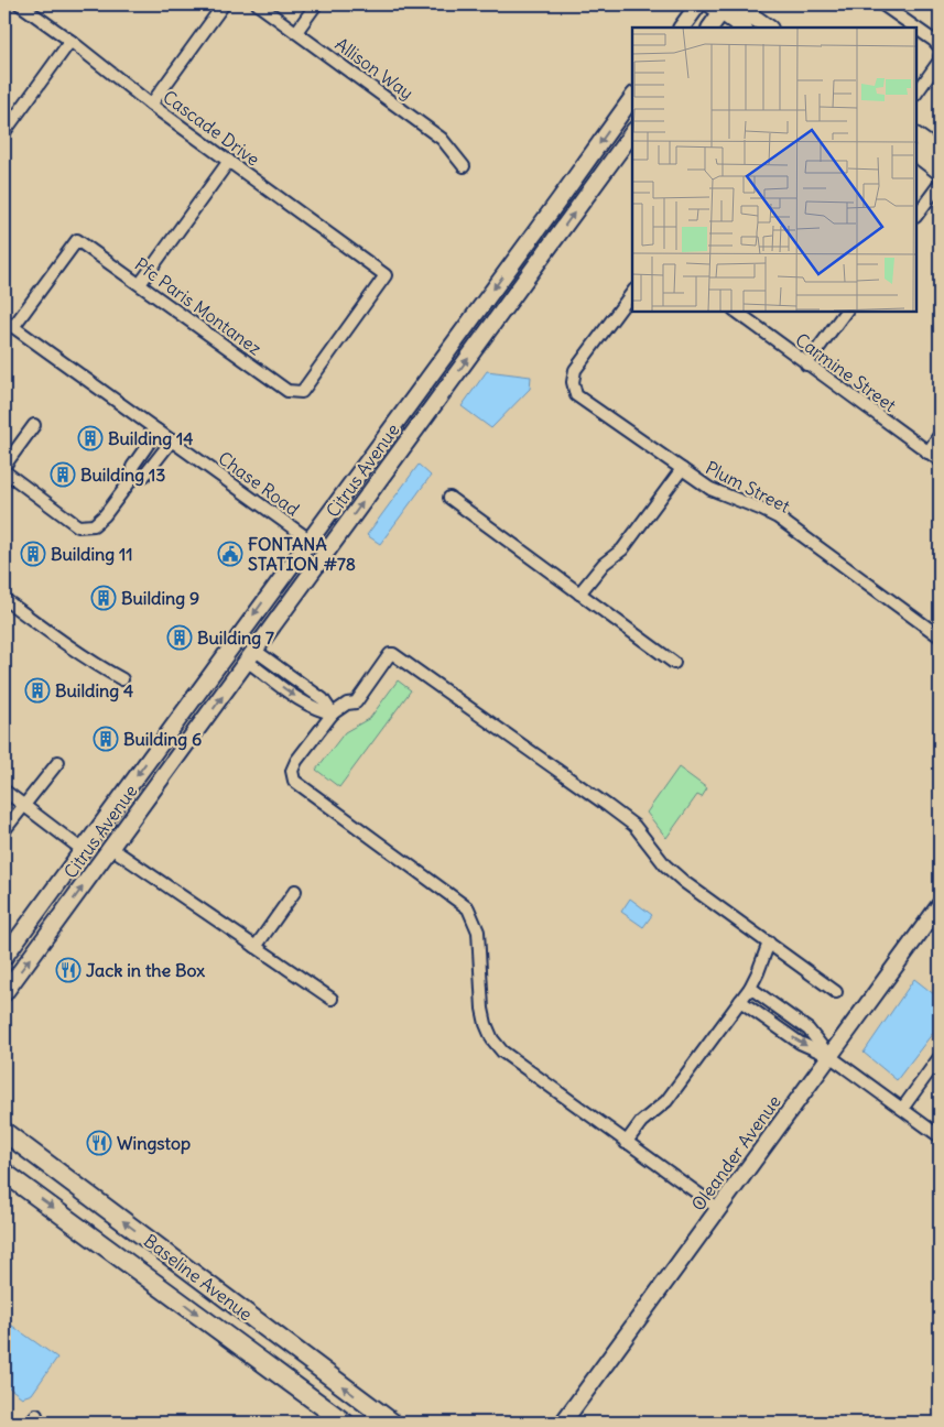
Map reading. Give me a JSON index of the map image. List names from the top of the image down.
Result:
{
  "streets": {
    "main road": ["Citrus Avenue", "Oleander Avenue", "Baseline Avenue"],
    "street": [
      "Allison Way",
      "Cascade Drive",
      "Pfc Paris Montanez",
      "Carmine Street",
      "Chase Road",
      "Plum Street"
    ]
  },
  "crossings": [
    ["Cascade Drive", "Pfc Paris Montanez"],
    ["Pfc Paris Montanez", "Chase Road"],
    ["Citrus Avenue", "Chase Road"]
  ],
  "places": {
    "building": [
      "Building 14",
      "Building 13",
      "Building 11",
      "Building 9",
      "Building 7",
      "Building 4",
      "Building 6"
    ],
    "public building": ["FONTANA STATION #78"],
    "restaurant": ["Jack in the Box", "Wingstop"]
  }
}
